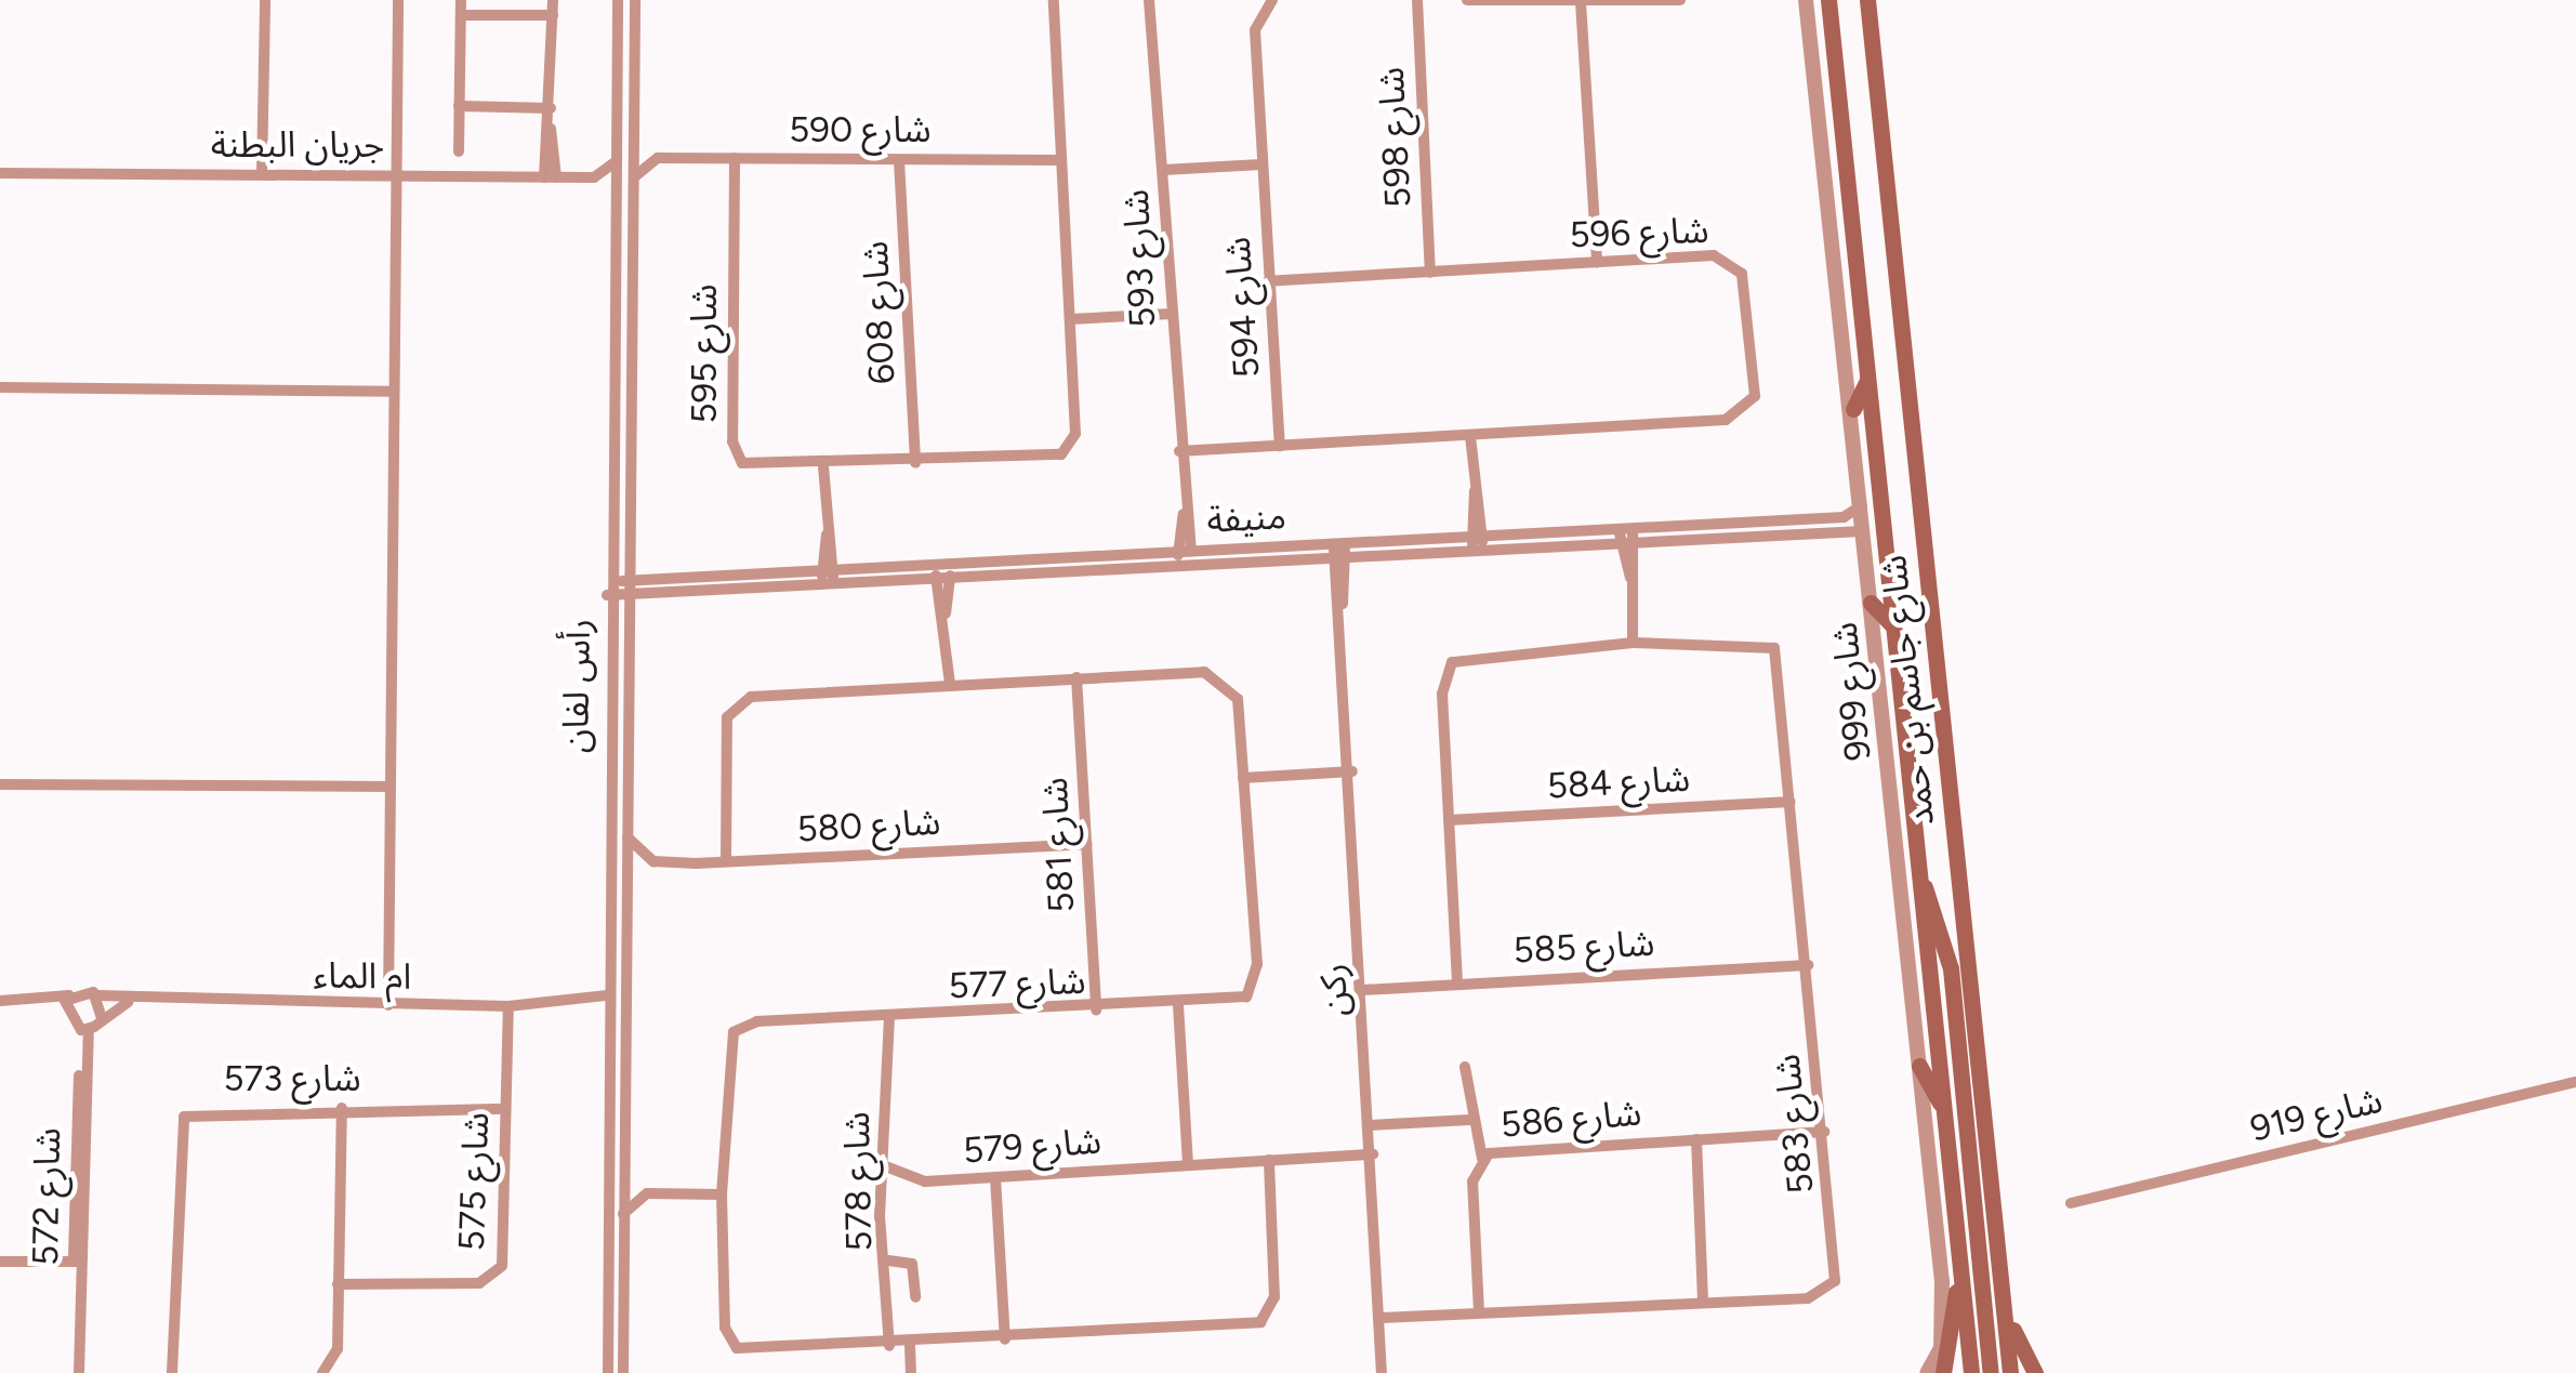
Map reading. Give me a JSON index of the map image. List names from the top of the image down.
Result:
{
  "streets": {
    "main road": ["شارع جاسم بن حمد"],
    "street": [
      "شارع 590",
      "شارع 598",
      "جريان البطنة",
      "شارع 596",
      "شارع 593",
      "شارع 594",
      "شارع 608",
      "شارع 595",
      "منيفة",
      "رأس لفان",
      "شارع 999",
      "شارع 584",
      "شارع 580",
      "شارع 581",
      "شارع 585",
      "ام الماء",
      "شارع 577",
      "ركن",
      "شارع 573",
      "شارع 919",
      "شارع 586",
      "شارع 583",
      "شارع 579",
      "شارع 575",
      "شارع 578",
      "شارع 572"
    ]
  },
  "crossings": [
    ["شارع 590", "شارع 608"],
    ["شارع 590", "شارع 595"],
    ["شارع 598", "شارع 596"],
    ["شارع 596", "شارع 593"],
    ["شارع 596", "شارع 594"],
    ["شارع 593", "منيفة"],
    ["شارع 608", "شارع 595"],
    ["منيفة", "رأس لفان"],
    ["منيفة", "شارع 999"],
    ["منيفة", "ركن"],
    ["شارع 584", "شارع 583"],
    ["شارع 580", "شارع 581"],
    ["شارع 580", "شارع 577"],
    ["شارع 581", "شارع 577"],
    ["شارع 585", "ركن"],
    ["شارع 585", "شارع 583"],
    ["ام الماء", "شارع 575"],
    ["ام الماء", "شارع 572"],
    ["شارع 577", "شارع 579"],
    ["شارع 577", "شارع 578"],
    ["ركن", "شارع 583"],
    ["ركن", "شارع 579"],
    ["شارع 573", "شارع 575"],
    ["شارع 586", "شارع 583"],
    ["شارع 579", "شارع 578"]
  ]
}
